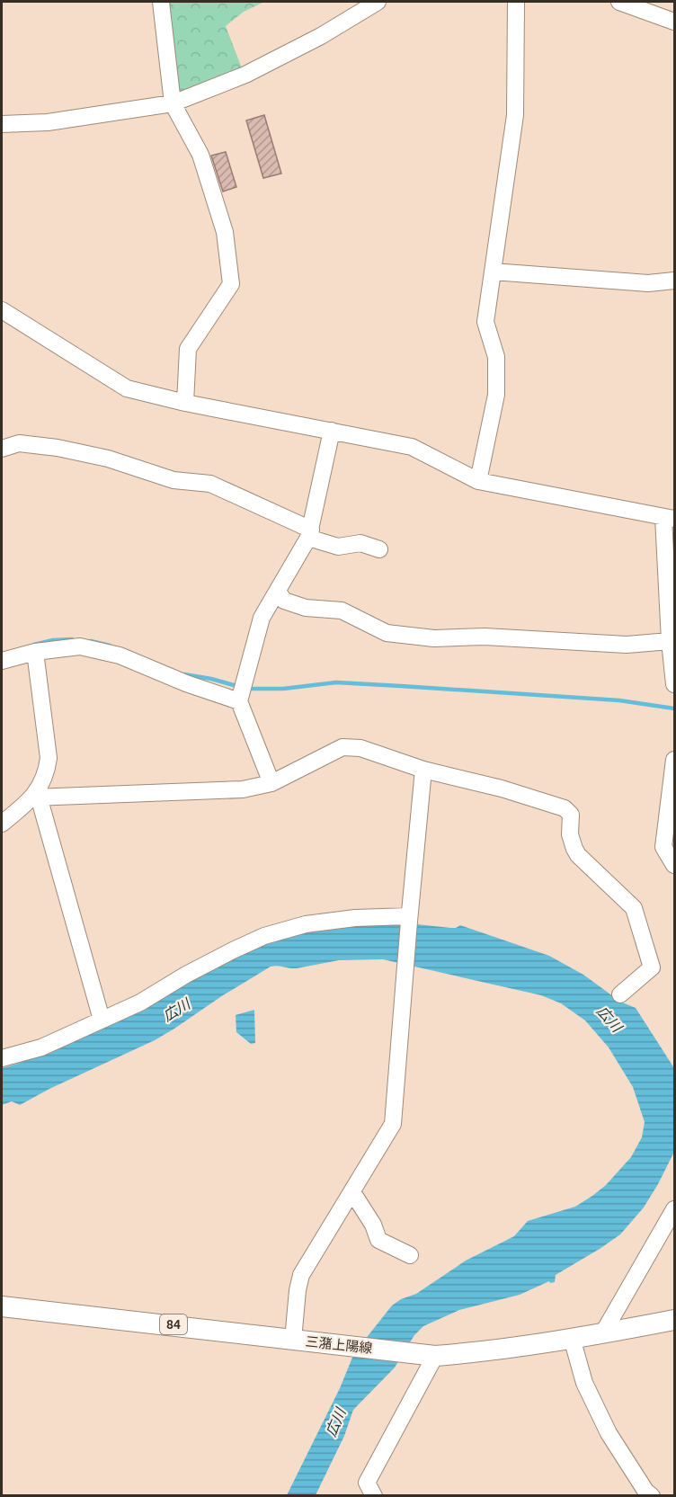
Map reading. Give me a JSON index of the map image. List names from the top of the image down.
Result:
{
  "streets": {
    "main road": ["84", "三潴上陽線"]
  },
  "water": ["広川"]
}
